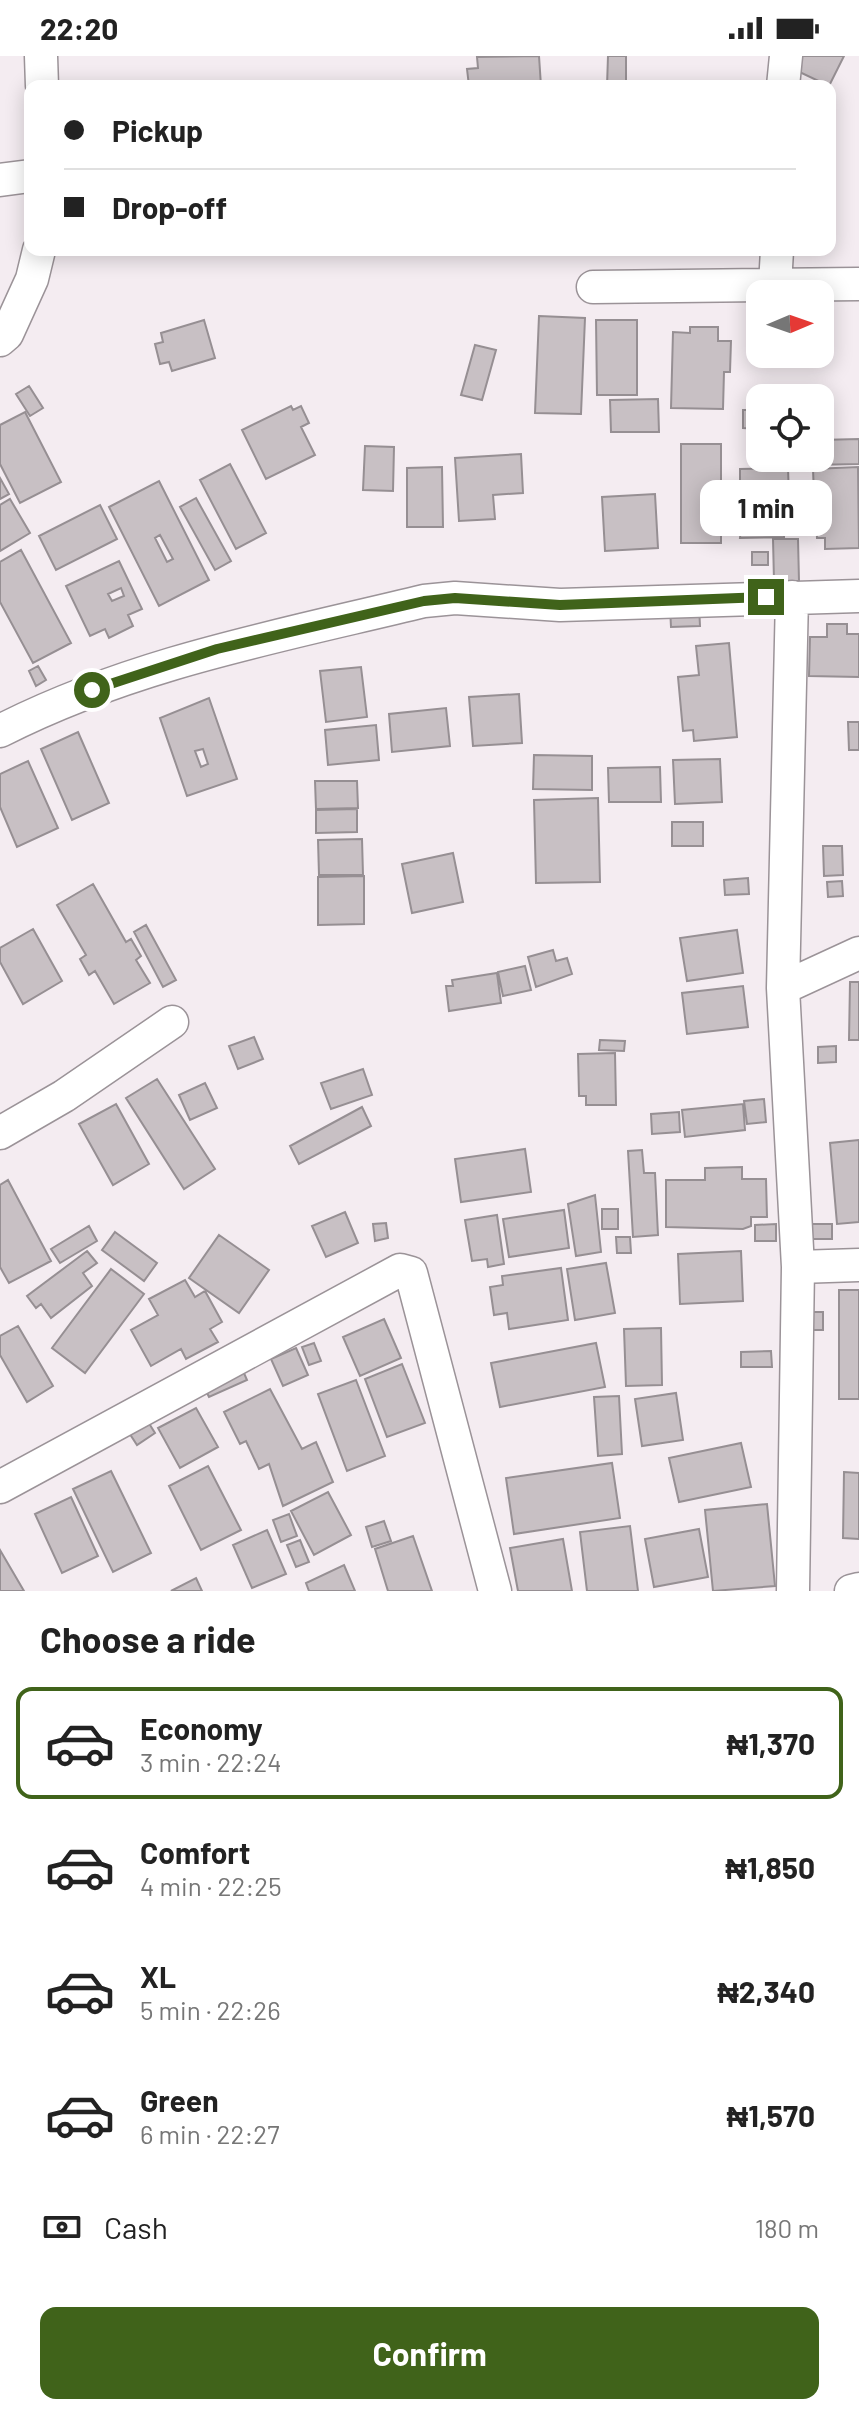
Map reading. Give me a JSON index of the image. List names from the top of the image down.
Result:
{
  "north": "right",
  "page": {
    "status": "22:20",
    "banner": ["Pickup", "Drop-off"],
    "bubble": "1 min",
    "heading": "Choose a ride",
    "list": [
      {
        "name": "Economy",
        "note": "3 min · 22:24",
        "value": "₦1,370"
      },
      {
        "name": "Comfort",
        "note": "4 min · 22:25",
        "value": "₦1,850"
      },
      {
        "name": "XL",
        "note": "5 min · 22:26",
        "value": "₦2,340"
      },
      {
        "name": "Green",
        "note": "6 min · 22:27",
        "value": "₦1,570"
      }
    ],
    "pay": ["Cash", "180 m"],
    "buttons": "Confirm"
  }
}
